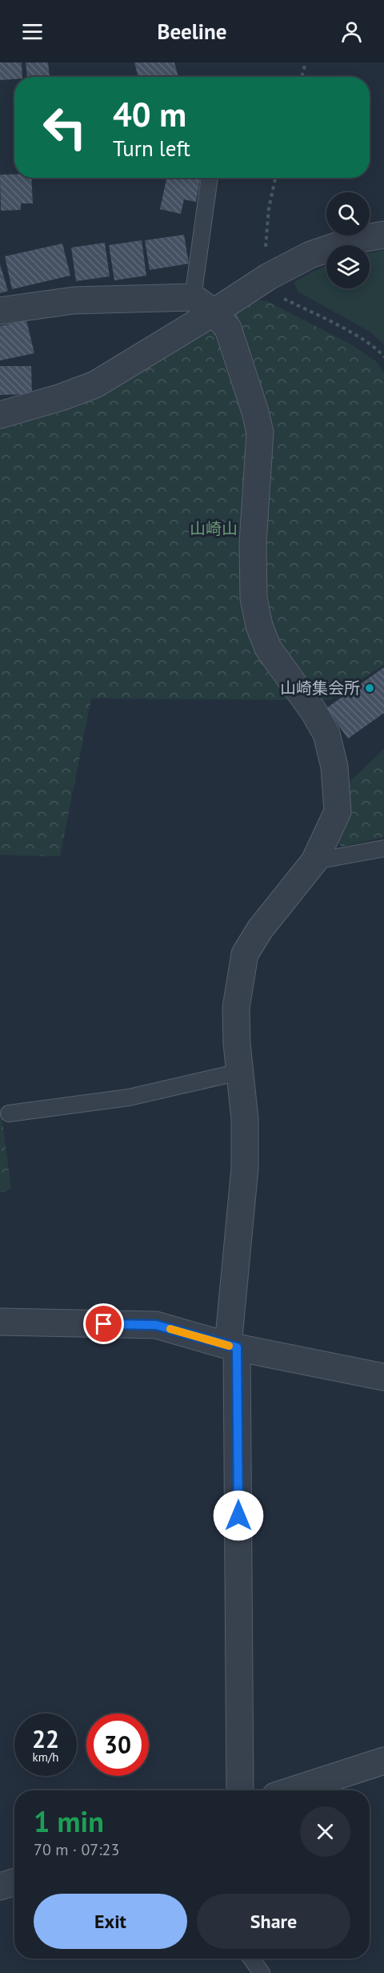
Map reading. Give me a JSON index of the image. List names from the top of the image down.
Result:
{
  "parks": ["山崎山"],
  "places": ["山崎集会所"],
  "page": {
    "header": "Beeline",
    "turn": ["40 m", "Turn left"],
    "speed": "22 km/h",
    "limit": "30",
    "heading": ["1 min", "70 m · 07:23"],
    "buttons": ["Exit", "Share"]
  }
}
